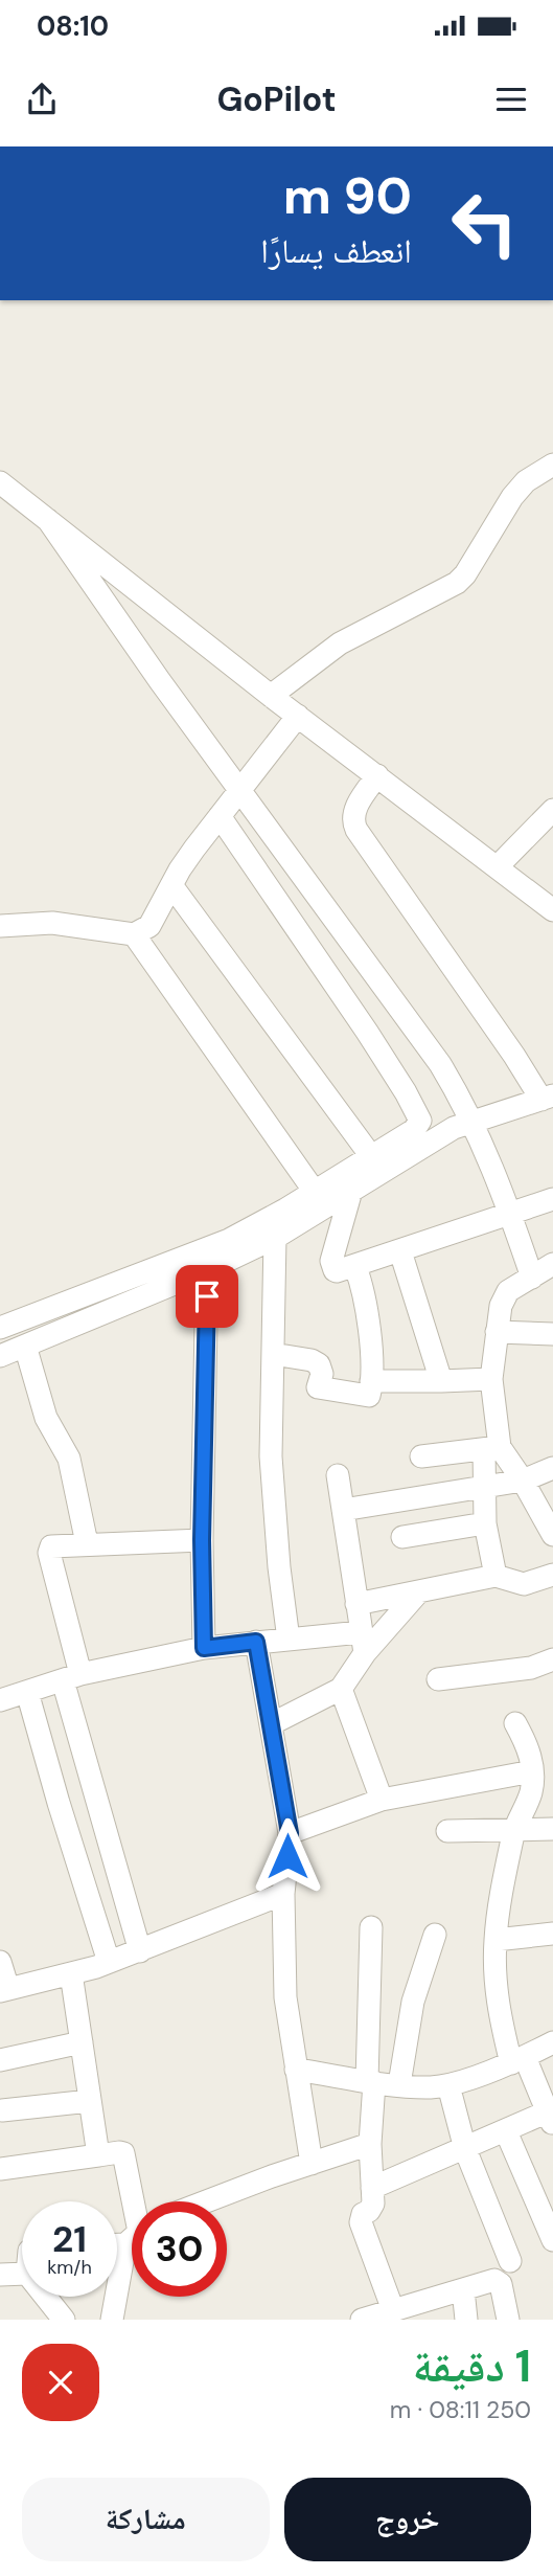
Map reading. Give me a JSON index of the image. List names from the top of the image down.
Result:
{
  "page": {
    "status": "08:10",
    "header": "GoPilot",
    "turn": ["90 m", "انعطف يسارًا"],
    "speed": "21 km/h",
    "limit": "30",
    "heading": ["1 دقيقة", "250 m · 08:11"],
    "buttons": ["خروج", "مشاركة"]
  }
}
